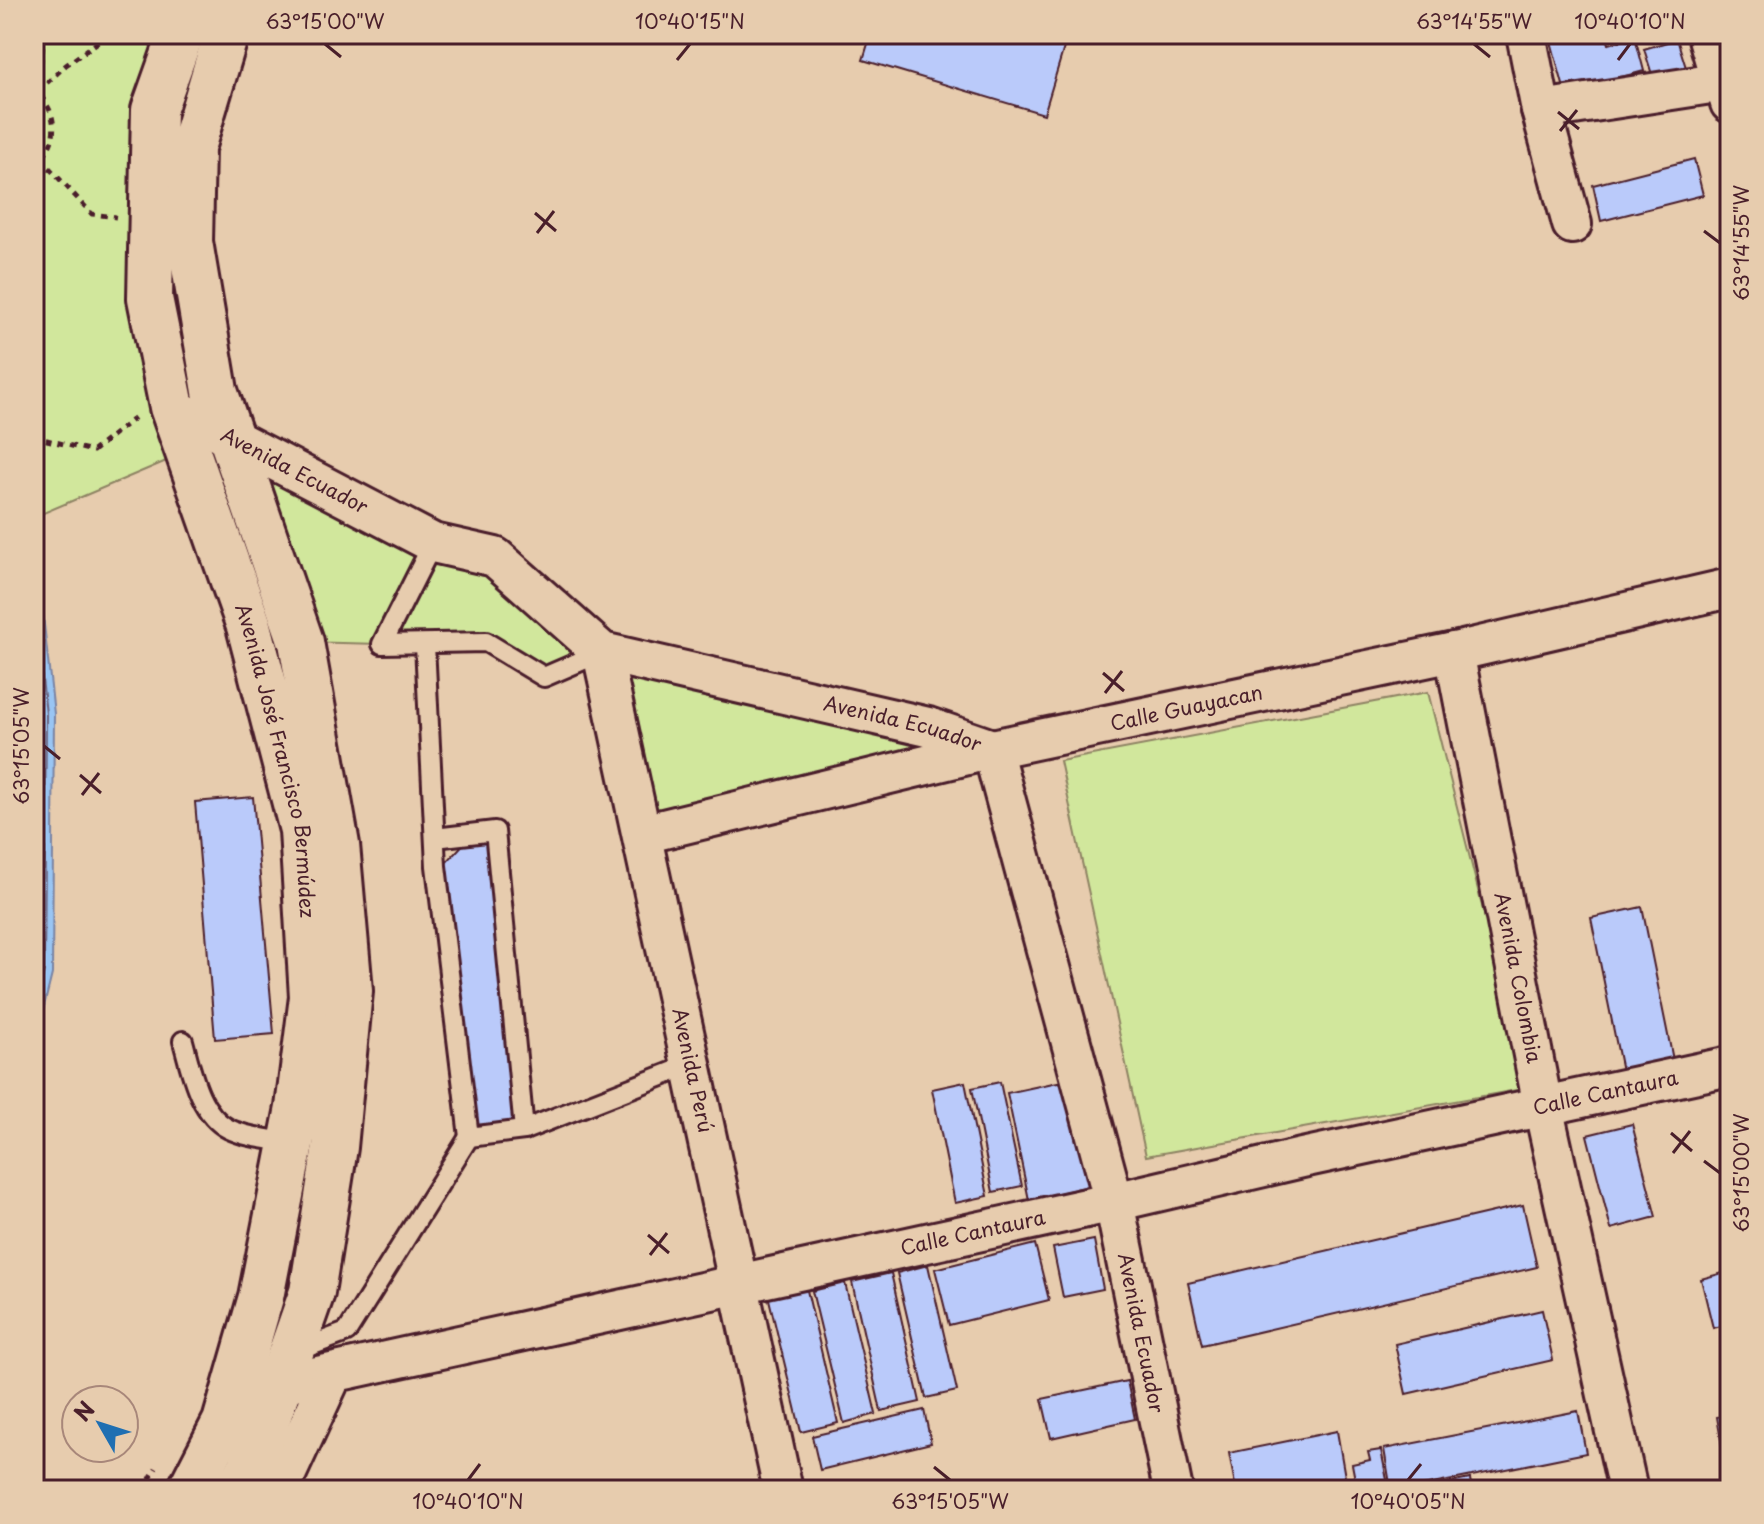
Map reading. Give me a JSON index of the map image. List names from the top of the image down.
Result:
{
  "streets": {
    "main road": ["Avenida José Francisco Bermúdez"],
    "street": [
      "Avenida Ecuador",
      "Calle Guayacan",
      "Avenida Colombia",
      "Avenida Perú",
      "Calle Cantaura"
    ]
  },
  "crossings": [
    ["Avenida Ecuador", "Calle Guayacan"],
    ["Avenida Ecuador", "Avenida José Francisco Bermúdez"],
    ["Avenida Ecuador", "Avenida Perú"],
    ["Avenida Ecuador", "Calle Cantaura"],
    ["Calle Guayacan", "Avenida Colombia"],
    ["Calle Guayacan", "Avenida Perú"],
    ["Avenida José Francisco Bermúdez", "Calle Cantaura"],
    ["Avenida Colombia", "Calle Cantaura"],
    ["Avenida Perú", "Calle Cantaura"]
  ],
  "north": "top left",
  "coordinates": [
    "63°15'00\"W",
    "10°40'15\"N",
    "63°14'55\"W",
    "10°40'10\"N",
    "63°15'05\"W",
    "10°40'05\"N"
  ]
}
